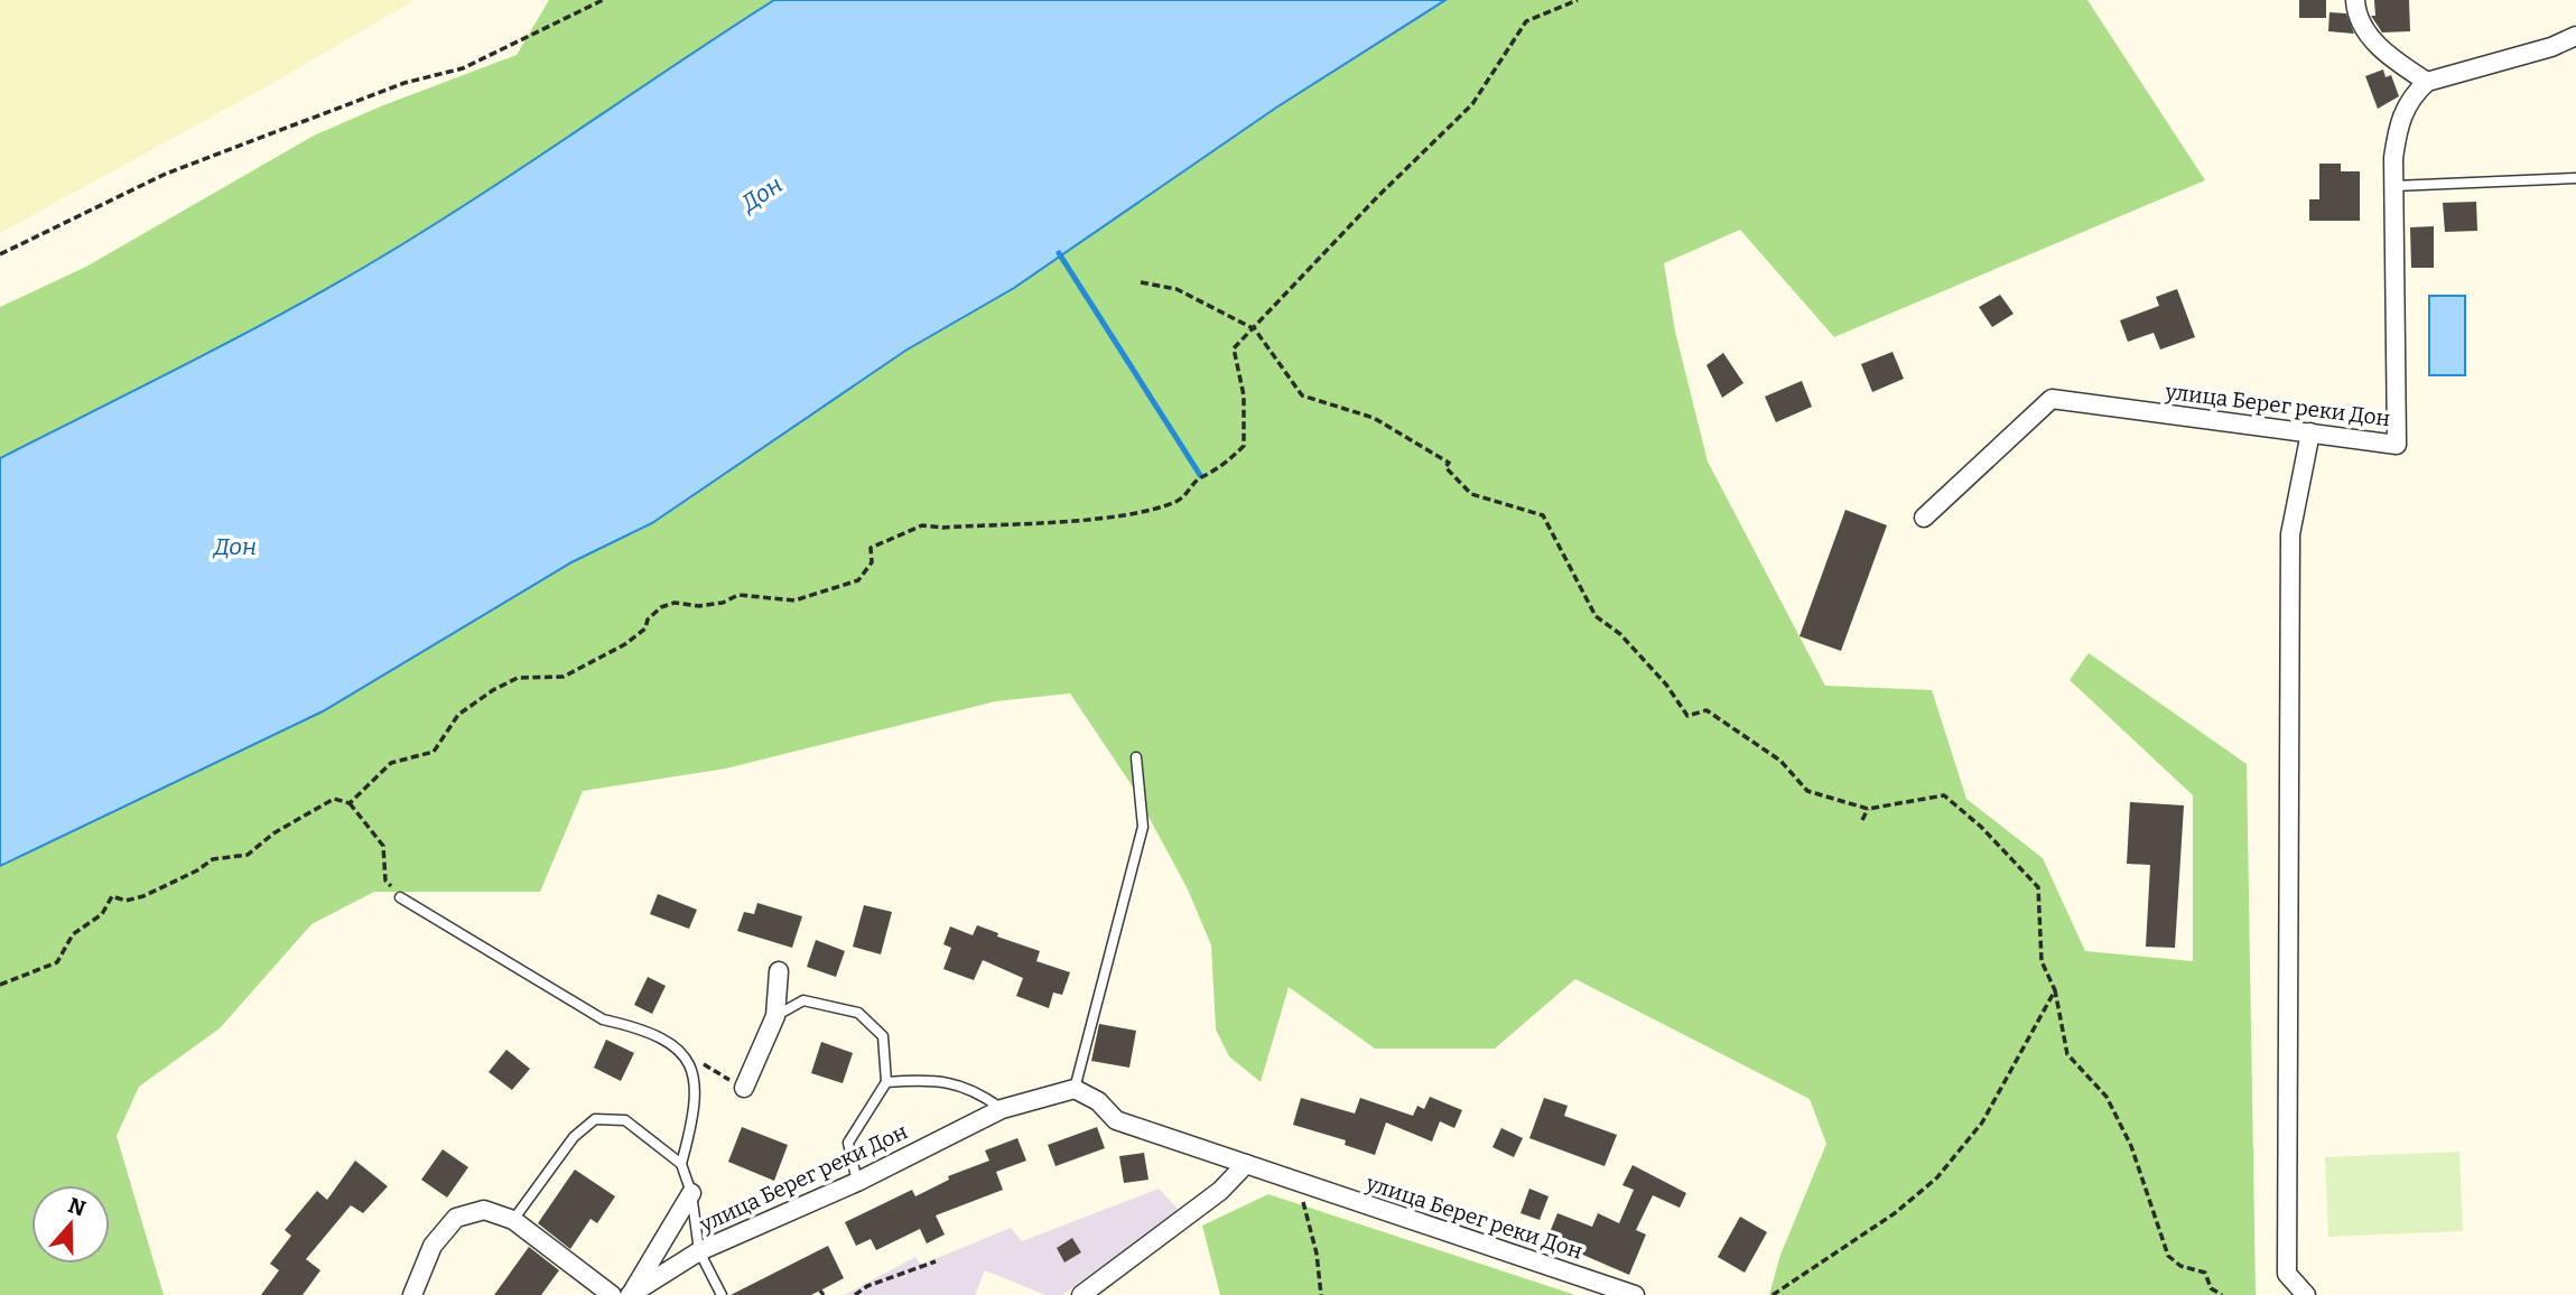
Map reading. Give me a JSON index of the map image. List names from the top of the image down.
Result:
{
  "streets": {
    "street": ["улица Берег реки Дон"]
  },
  "water": ["Дон"],
  "north": "top"
}
